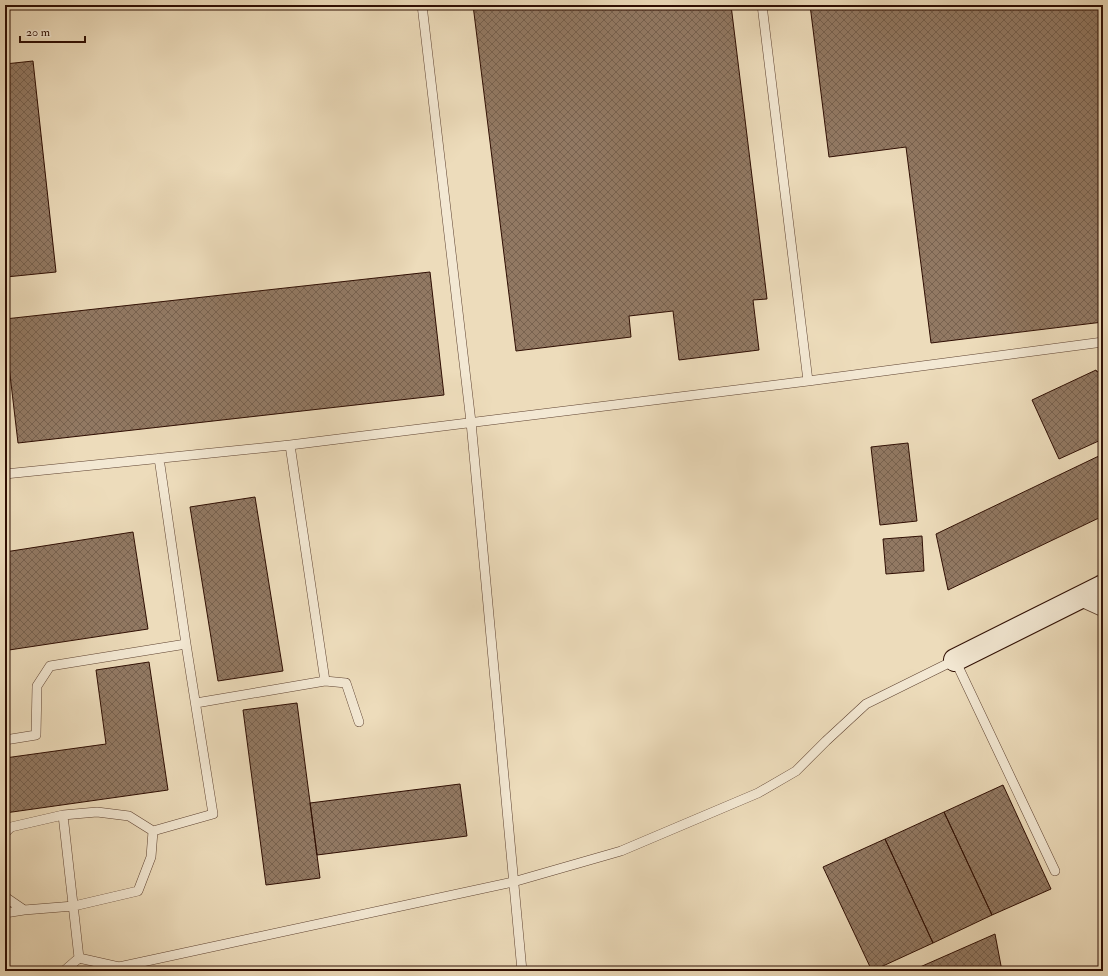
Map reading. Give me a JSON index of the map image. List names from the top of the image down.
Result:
{
  "scale_bar": "20 m"
}
